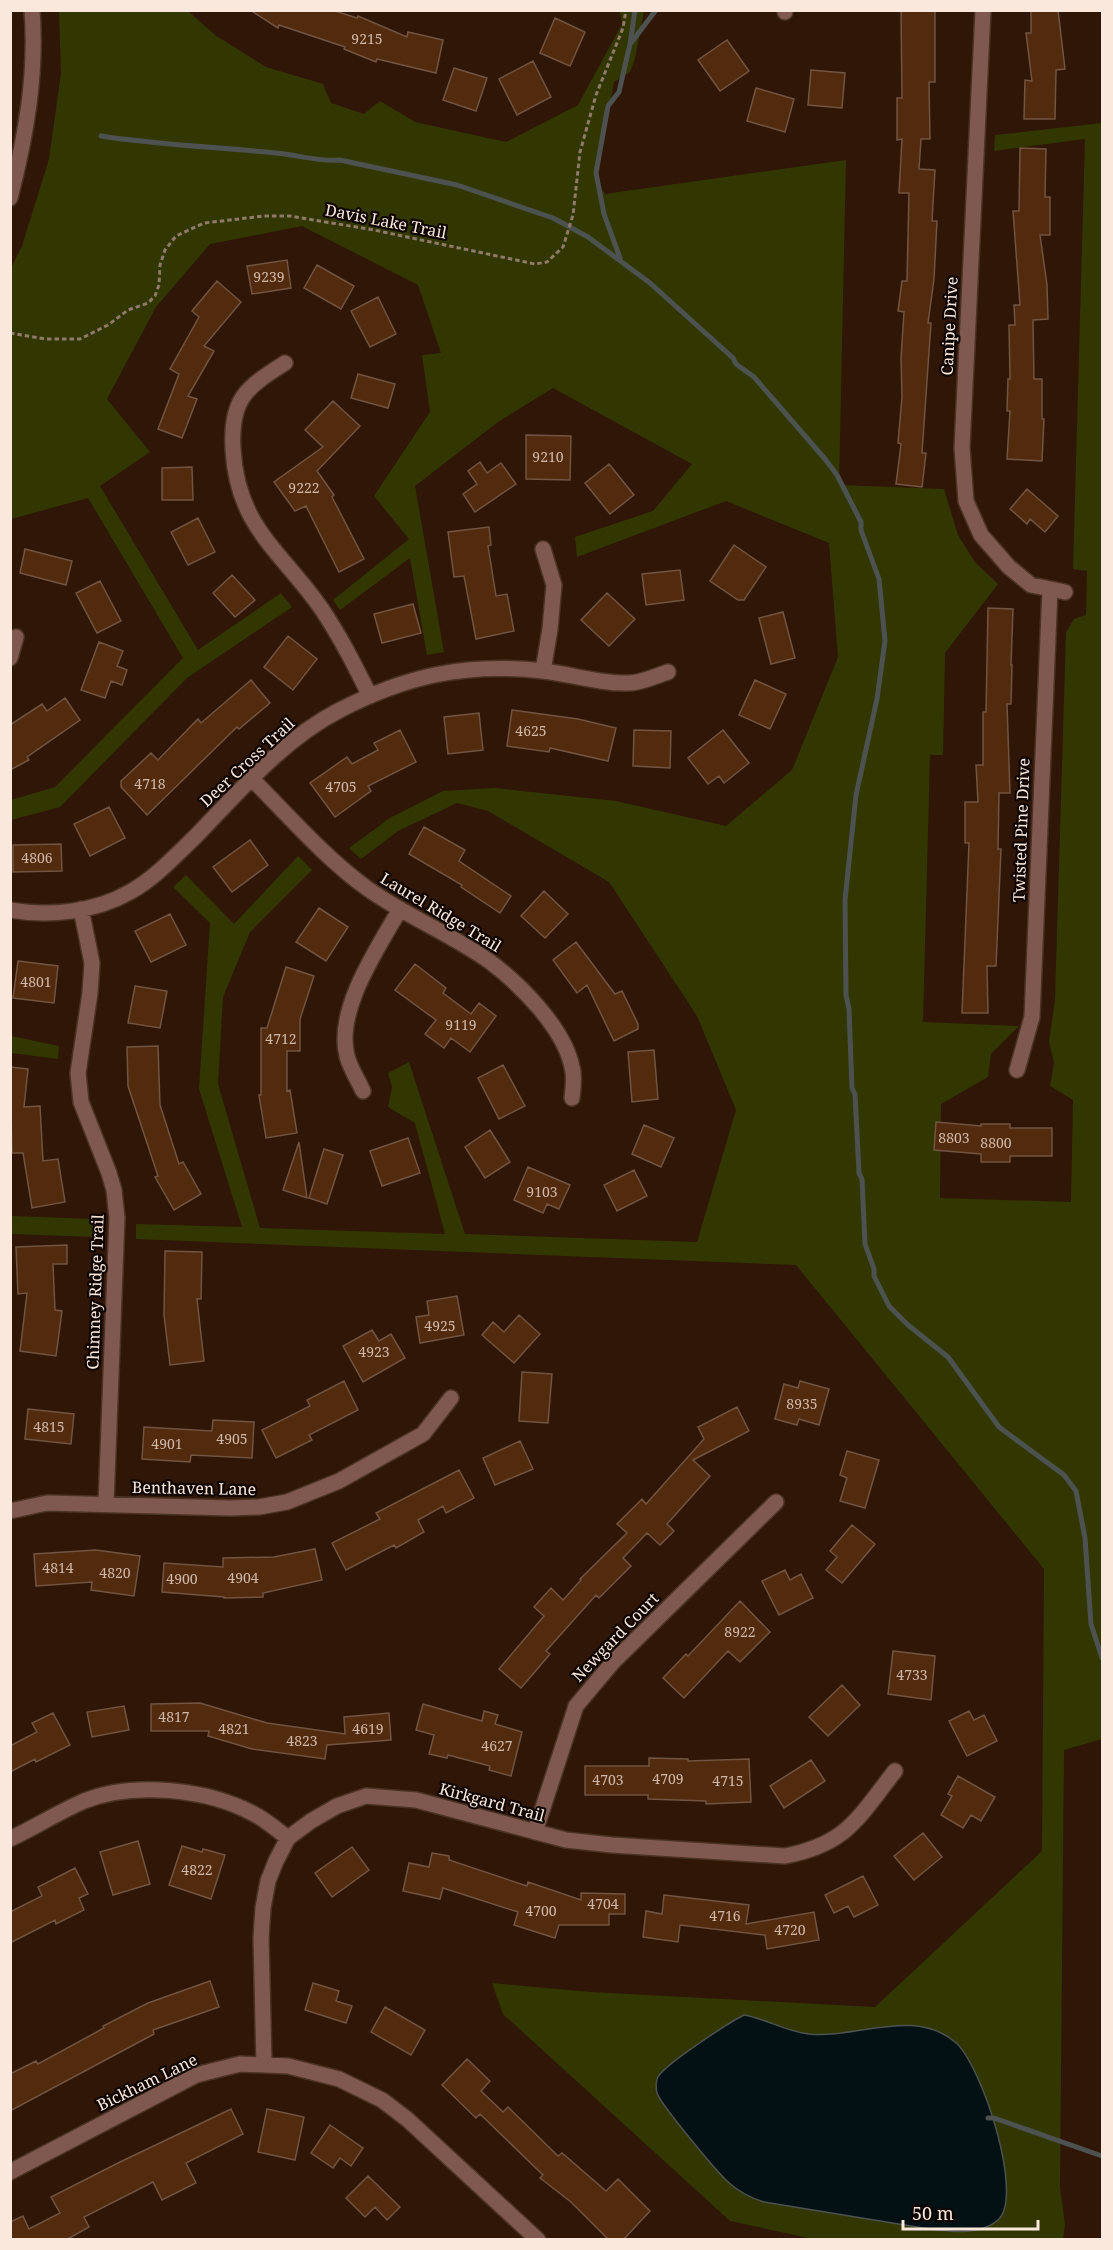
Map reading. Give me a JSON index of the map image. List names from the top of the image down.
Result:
{
  "streets": {
    "street": [
      "Canipe Drive",
      "Deer Cross Trail",
      "Twisted Pine Drive",
      "Laurel Ridge Trail",
      "Chimney Ridge Trail",
      "Benthaven Lane",
      "Newgard Court",
      "Kirkgard Trail",
      "Bickham Lane"
    ],
    "path": ["Davis Lake Trail"]
  },
  "crossings": [
    ["Canipe Drive", "Twisted Pine Drive"],
    ["Deer Cross Trail", "Laurel Ridge Trail"],
    ["Deer Cross Trail", "Chimney Ridge Trail"],
    ["Chimney Ridge Trail", "Benthaven Lane"],
    ["Newgard Court", "Kirkgard Trail"]
  ],
  "house_numbers": [
    "9215",
    "9239",
    "9210",
    "9222",
    "4625",
    "4718",
    "4705",
    "4806",
    "4801",
    "9119",
    "4712",
    "8803",
    "8800",
    "9103",
    "4925",
    "4923",
    "8935",
    "4815",
    "4905",
    "4901",
    "4814",
    "4820",
    "4904",
    "4900",
    "8922",
    "4733",
    "4817",
    "4821",
    "4619",
    "4823",
    "4627",
    "4709",
    "4703",
    "4715",
    "4822",
    "4704",
    "4700",
    "4716",
    "4720"
  ],
  "scale_bar": "50 m"
}
